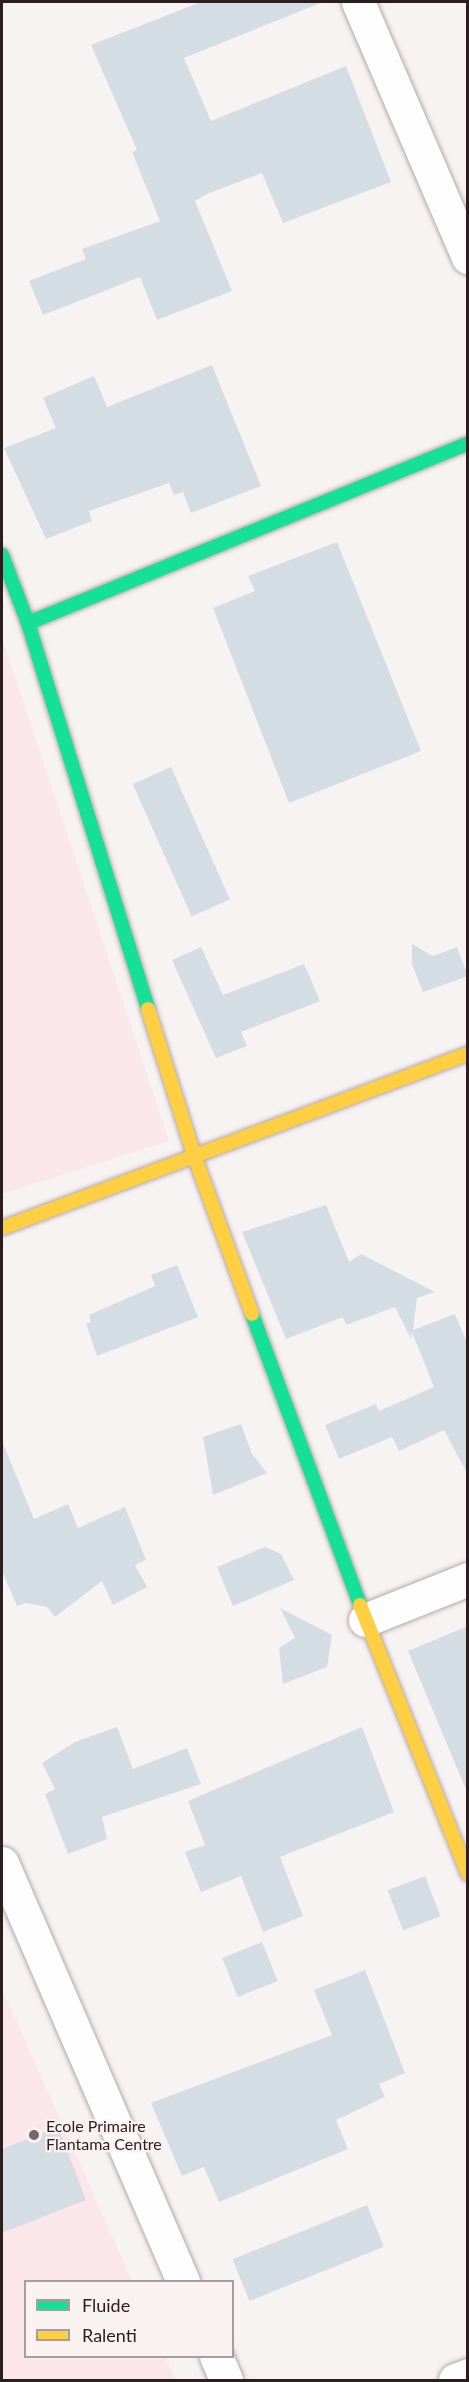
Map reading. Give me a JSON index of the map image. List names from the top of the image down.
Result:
{
  "places": ["Ecole Primaire Flantama Centre"],
  "legend": ["Fluide", "Ralenti"]
}
